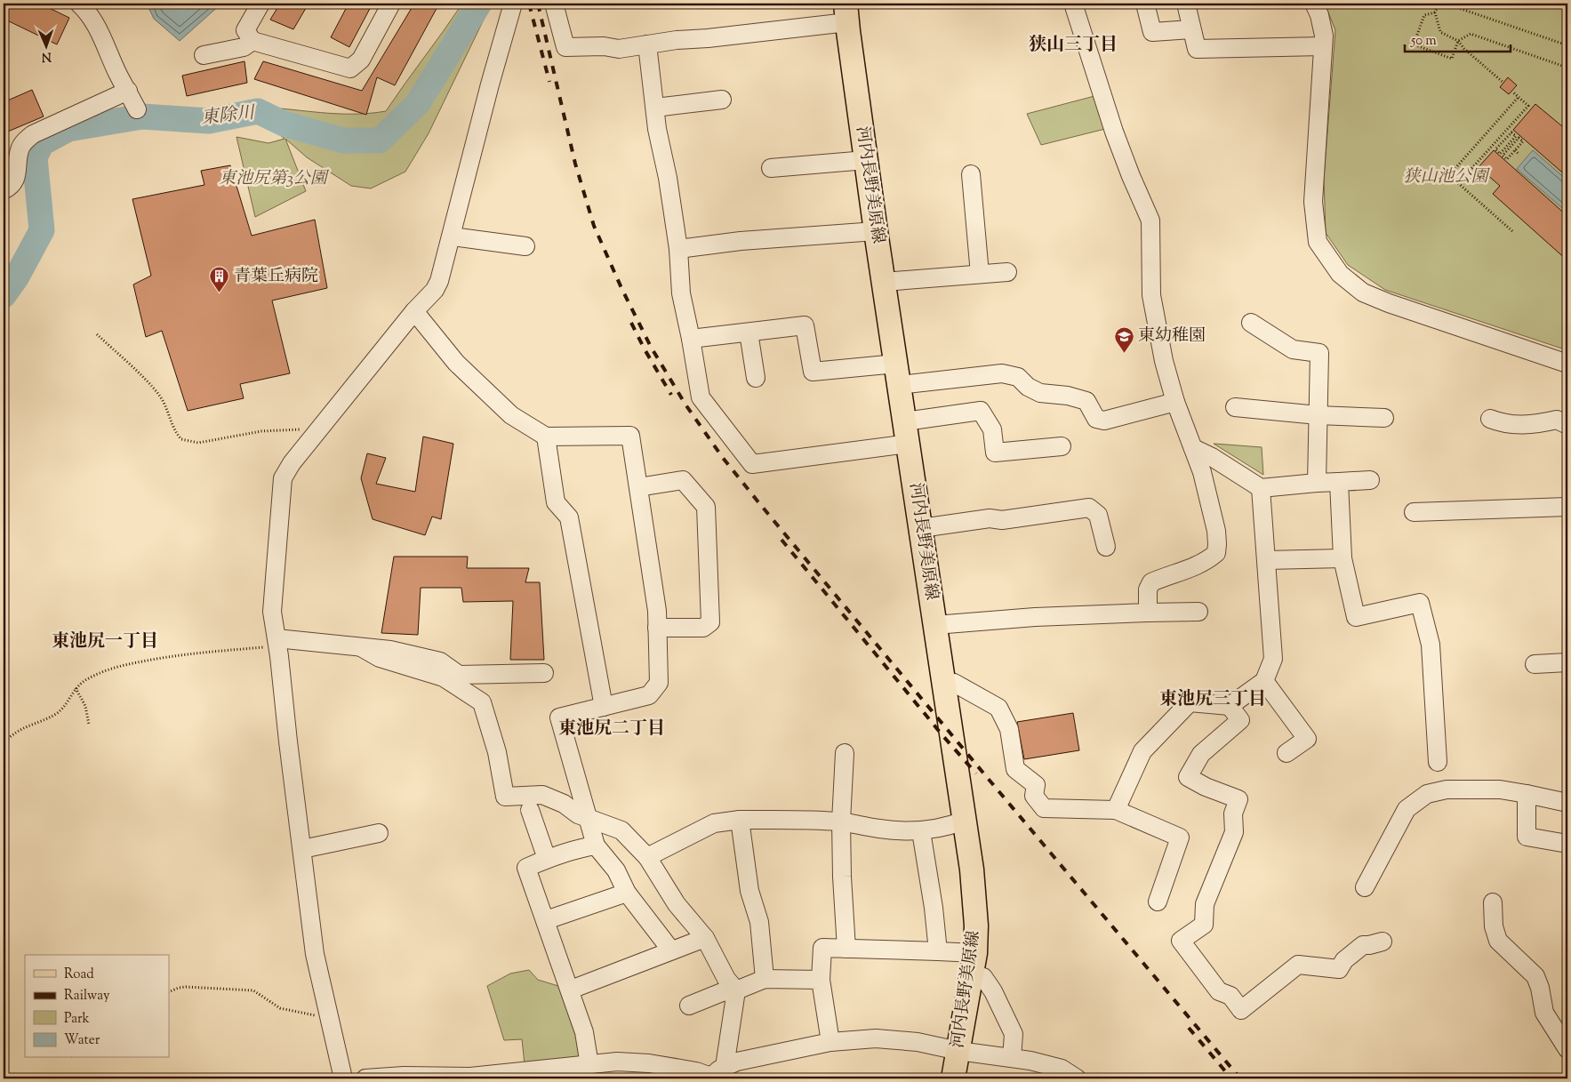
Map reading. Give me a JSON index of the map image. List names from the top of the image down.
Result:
{
  "streets": {
    "main road": ["河内長野美原線"]
  },
  "districts": [
    "狭山三丁目",
    "東池尻一丁目",
    "東池尻三丁目",
    "東池尻二丁目"
  ],
  "water": ["東除川"],
  "parks": ["狭山池公園", "東池尻第3公園"],
  "places": {
    "building": ["青葉丘病院"],
    "school or university": ["東幼稚園"]
  },
  "legend": [
    "Road",
    "Railway",
    "Park",
    "Water"
  ],
  "scale_bar": "50 m",
  "north": "bottom"
}
